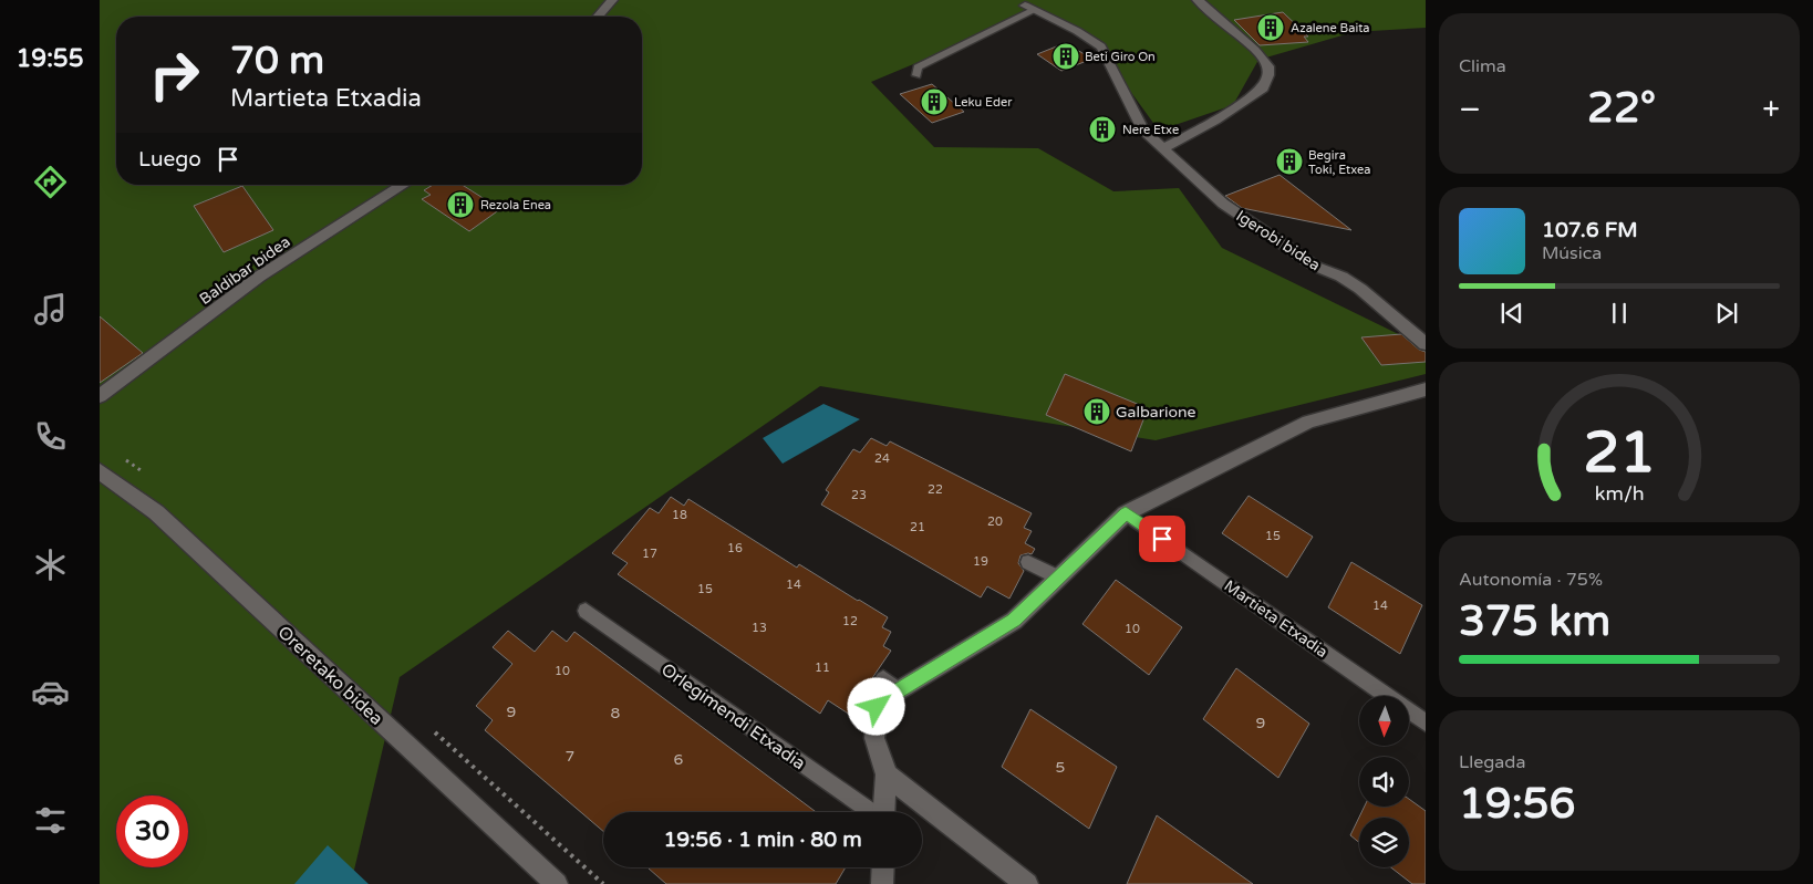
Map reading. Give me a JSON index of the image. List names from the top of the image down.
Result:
{
  "streets": {
    "street": [
      "Igerobi bidea",
      "Baldibar bidea",
      "Oreretako bidea",
      "Orlegimendi Etxadia"
    ],
    "lane": ["Martieta Etxadia"]
  },
  "crossings": [
    ["Martieta Etxadia", "Orlegimendi Etxadia"]
  ],
  "places": {
    "building": [
      "Azalene Baita",
      "Beti Giro On",
      "Leku Eder",
      "Nere Etxe",
      "Begira Toki, Etxea",
      "Rezola Enea",
      "Galbarione"
    ]
  },
  "house_numbers": [
    "24",
    "22",
    "23",
    "18",
    "20",
    "21",
    "15",
    "16",
    "17",
    "19",
    "14",
    "15",
    "14",
    "12",
    "13",
    "10",
    "11",
    "10",
    "9",
    "8",
    "9",
    "7",
    "6",
    "5"
  ],
  "north": "bottom",
  "page": {
    "tabs": "19:55",
    "tile": [
      "Clima",
      ["Autonomía · 75%", "375 km"],
      ["Llegada", "19:56"]
    ],
    "turn": ["70 m", "Martieta Etxadia"],
    "heat": ["−", "22°", "+"],
    "then": "Luego",
    "song": ["107.6 FM", "Música"],
    "limit": "30",
    "trip": "19:56 · 1 min · 80 m",
    "gauge": ["21", "km/h"]
  }
}
